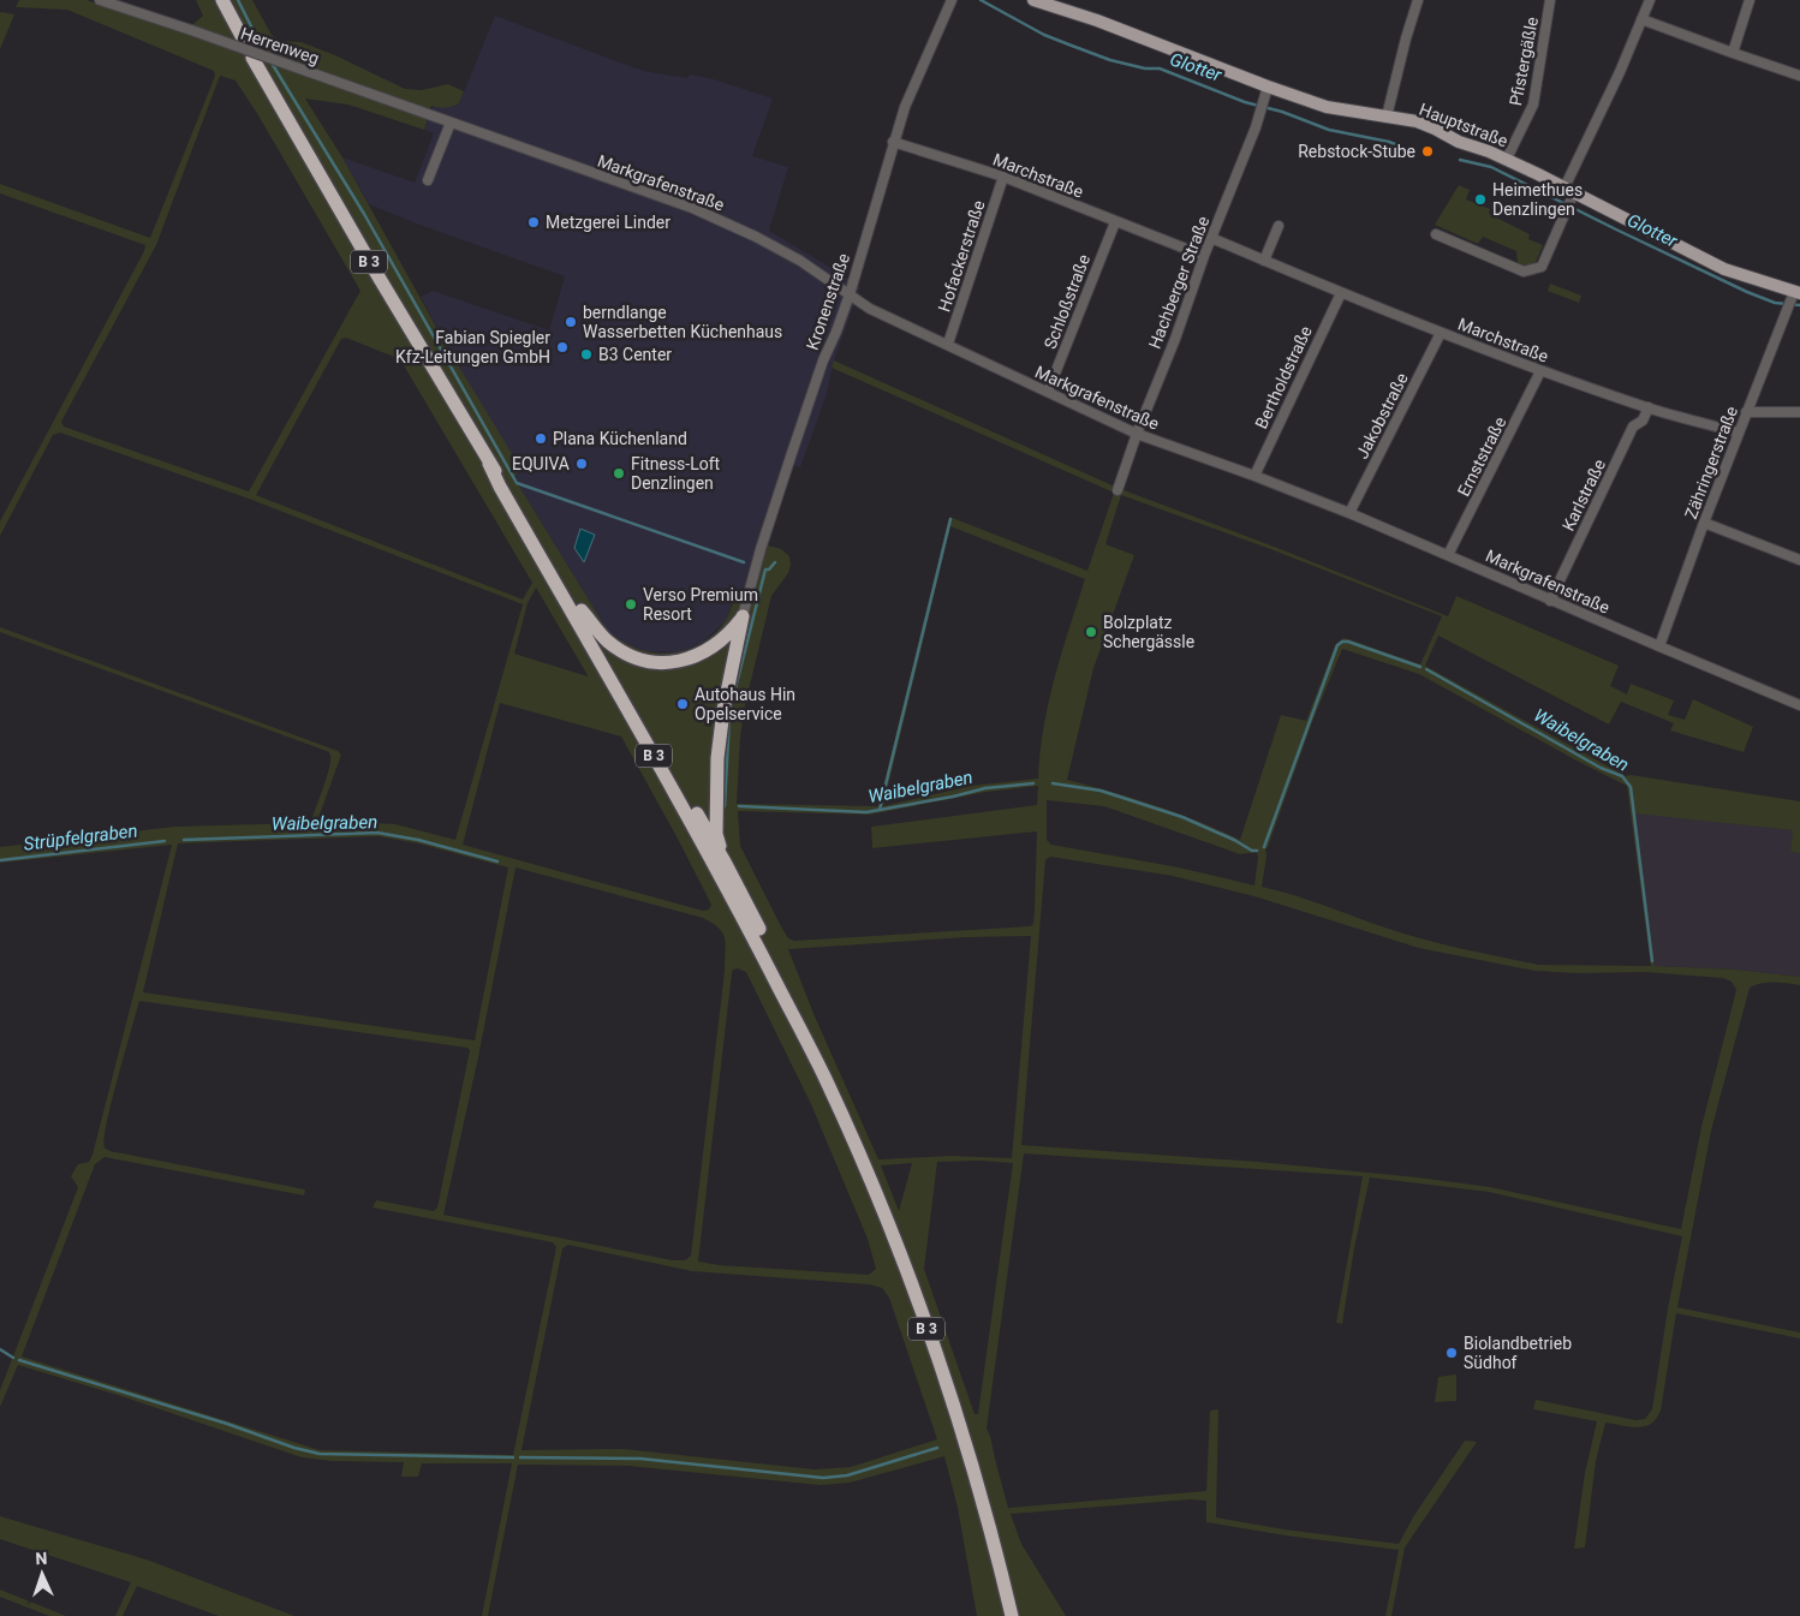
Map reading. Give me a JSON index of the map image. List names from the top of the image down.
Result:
{
  "streets": {
    "highway": ["B 3"],
    "main road": ["Hauptstraße"],
    "street": [
      "Herrenweg",
      "Pfistergäßle",
      "Marchstraße",
      "Markgrafenstraße",
      "Hofackerstraße",
      "Hachberger Straße",
      "Kronenstraße",
      "Schloßstraße",
      "Bertholdstraße",
      "Jakobstraße",
      "Ernststraße",
      "Zähringerstraße",
      "Karlstraße"
    ]
  },
  "crossings": [
    ["Herrenweg", "Markgrafenstraße"],
    ["Pfistergäßle", "Hauptstraße"],
    ["Hauptstraße", "Hachberger Straße"],
    ["Hauptstraße", "Zähringerstraße"],
    ["Marchstraße", "Hofackerstraße"],
    ["Marchstraße", "Hachberger Straße"],
    ["Marchstraße", "Kronenstraße"],
    ["Marchstraße", "Schloßstraße"],
    ["Marchstraße", "Bertholdstraße"],
    ["Marchstraße", "Jakobstraße"],
    ["Marchstraße", "Ernststraße"],
    ["Marchstraße", "Zähringerstraße"],
    ["Marchstraße", "Karlstraße"],
    ["Markgrafenstraße", "Hofackerstraße"],
    ["Markgrafenstraße", "Hachberger Straße"],
    ["Markgrafenstraße", "Kronenstraße"],
    ["Markgrafenstraße", "Schloßstraße"],
    ["Markgrafenstraße", "Bertholdstraße"],
    ["Markgrafenstraße", "Jakobstraße"],
    ["Markgrafenstraße", "Ernststraße"],
    ["Markgrafenstraße", "Zähringerstraße"],
    ["Markgrafenstraße", "Karlstraße"]
  ],
  "water": ["Glotter", "Waibelgraben", "Strüpfelgraben"],
  "places": [
    "Rebstock-Stube",
    "Heimethues Denzlingen",
    "Metzgerei Linder",
    "berndlange Wasserbetten Küchenhaus",
    "Fabian Spiegler Kfz-Leitungen GmbH",
    "B3 Center",
    "Plana Küchenland",
    "EQUIVA",
    "Fitness-Loft Denzlingen",
    "Verso Premium Resort",
    "Bolzplatz Schergässle",
    "Autohaus Hin Opelservice",
    "Biolandbetrieb Südhof"
  ],
  "north": "top"
}
